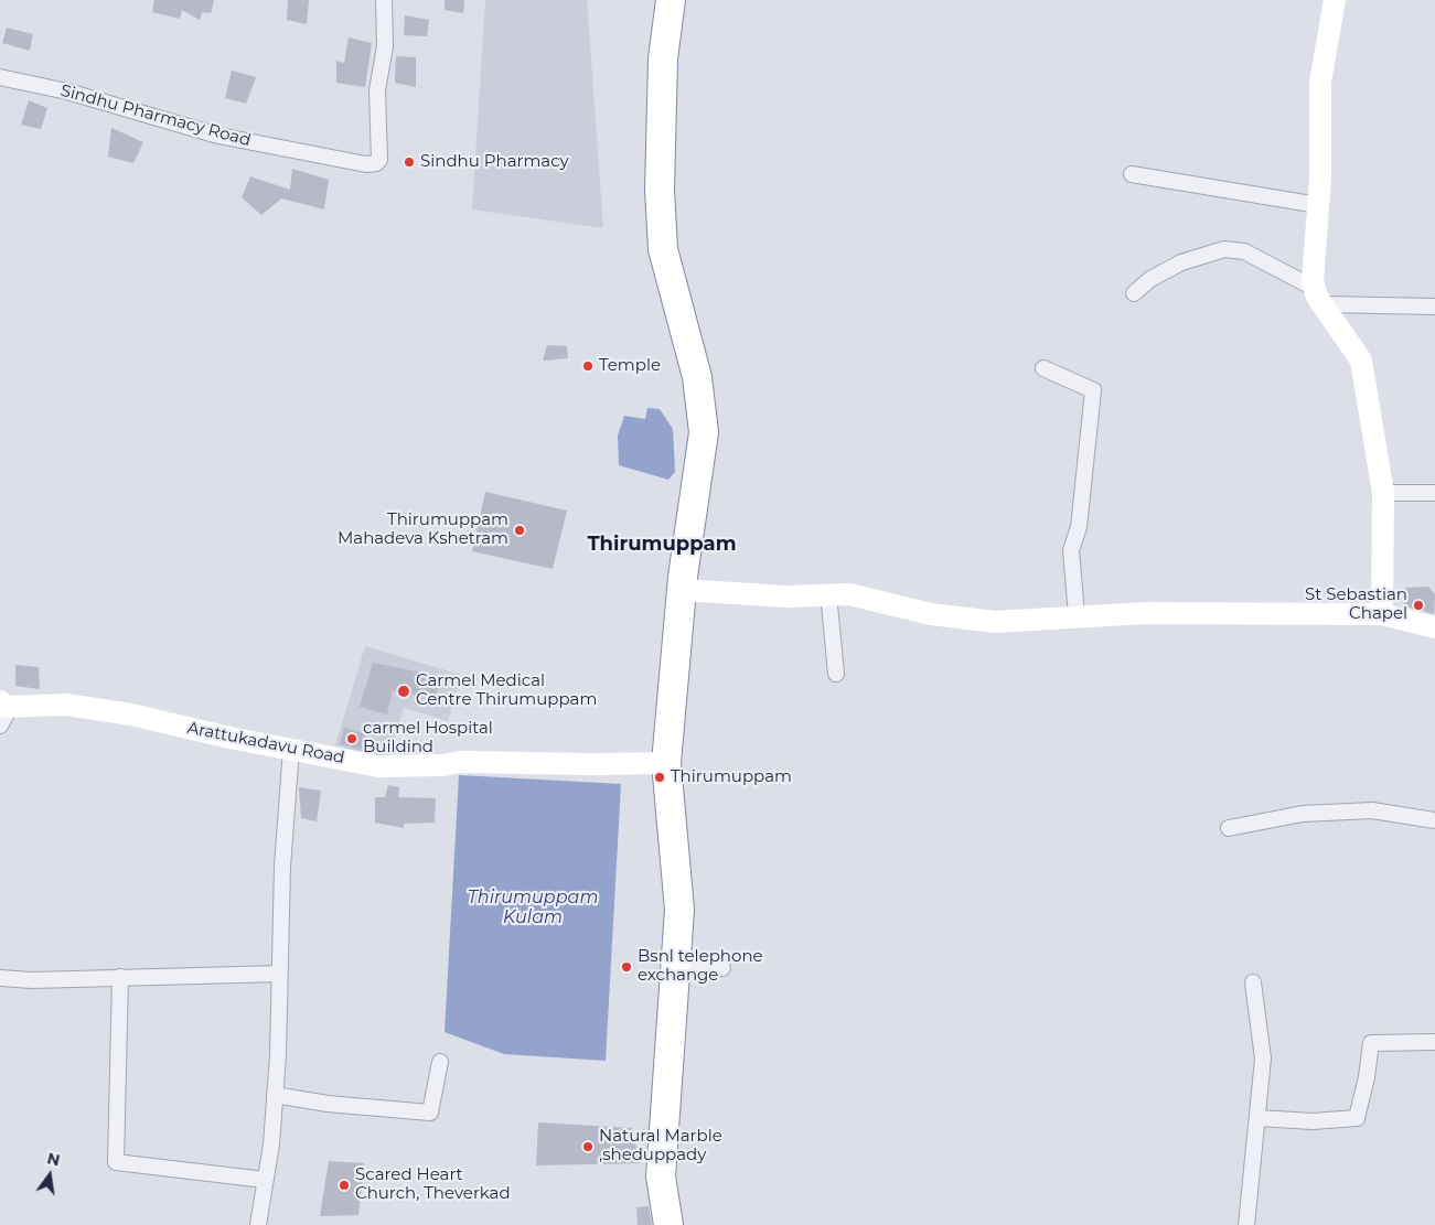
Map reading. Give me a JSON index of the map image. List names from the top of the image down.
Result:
{
  "streets": {
    "street": ["Sindhu Pharmacy Road", "Arattukadavu Road"]
  },
  "districts": ["Thirumuppam"],
  "water": ["Thirumuppam Kulam"],
  "places": [
    "Sindhu Pharmacy",
    "Temple",
    "Thirumuppam Mahadeva Kshetram",
    "St Sebastian Chapel",
    "Carmel Medical Centre Thirumuppam",
    "carmel Hospital Buildind",
    "Thirumuppam",
    "Bsnl telephone exchange",
    "Natural Marble ,sheduppady",
    "Scared Heart Church, Theverkad"
  ],
  "north": "top"
}
